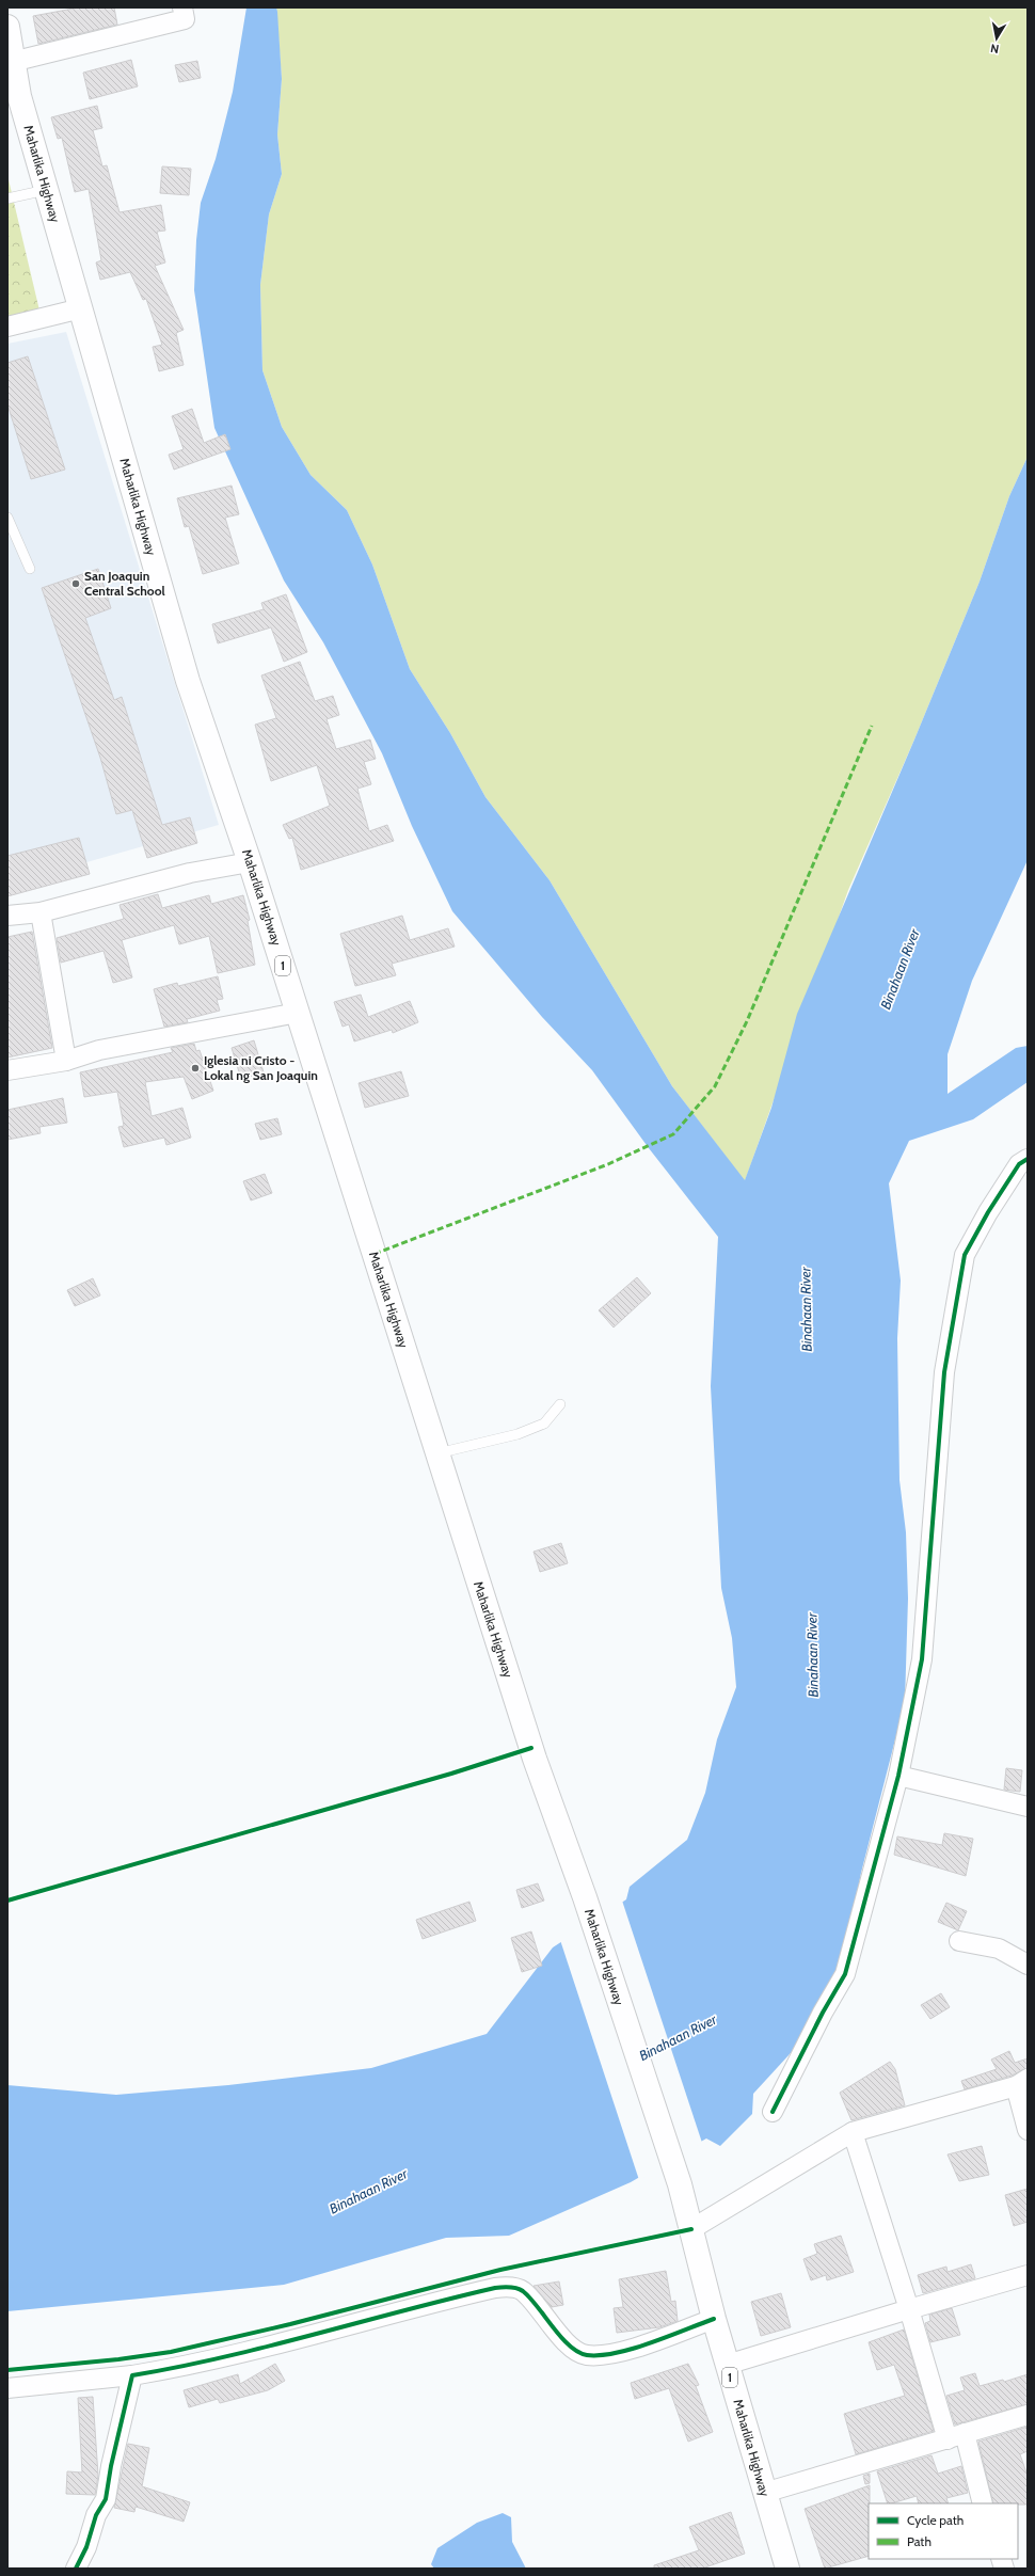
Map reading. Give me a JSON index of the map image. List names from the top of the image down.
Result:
{
  "streets": {
    "highway": ["Maharlika Highway", "1"]
  },
  "water": ["Binahaan River"],
  "places": ["San Joaquin Central School", "Iglesia ni Cristo - Lokal ng San Joaquin"],
  "legend": ["Cycle path", "Path"],
  "north": "bottom"
}
